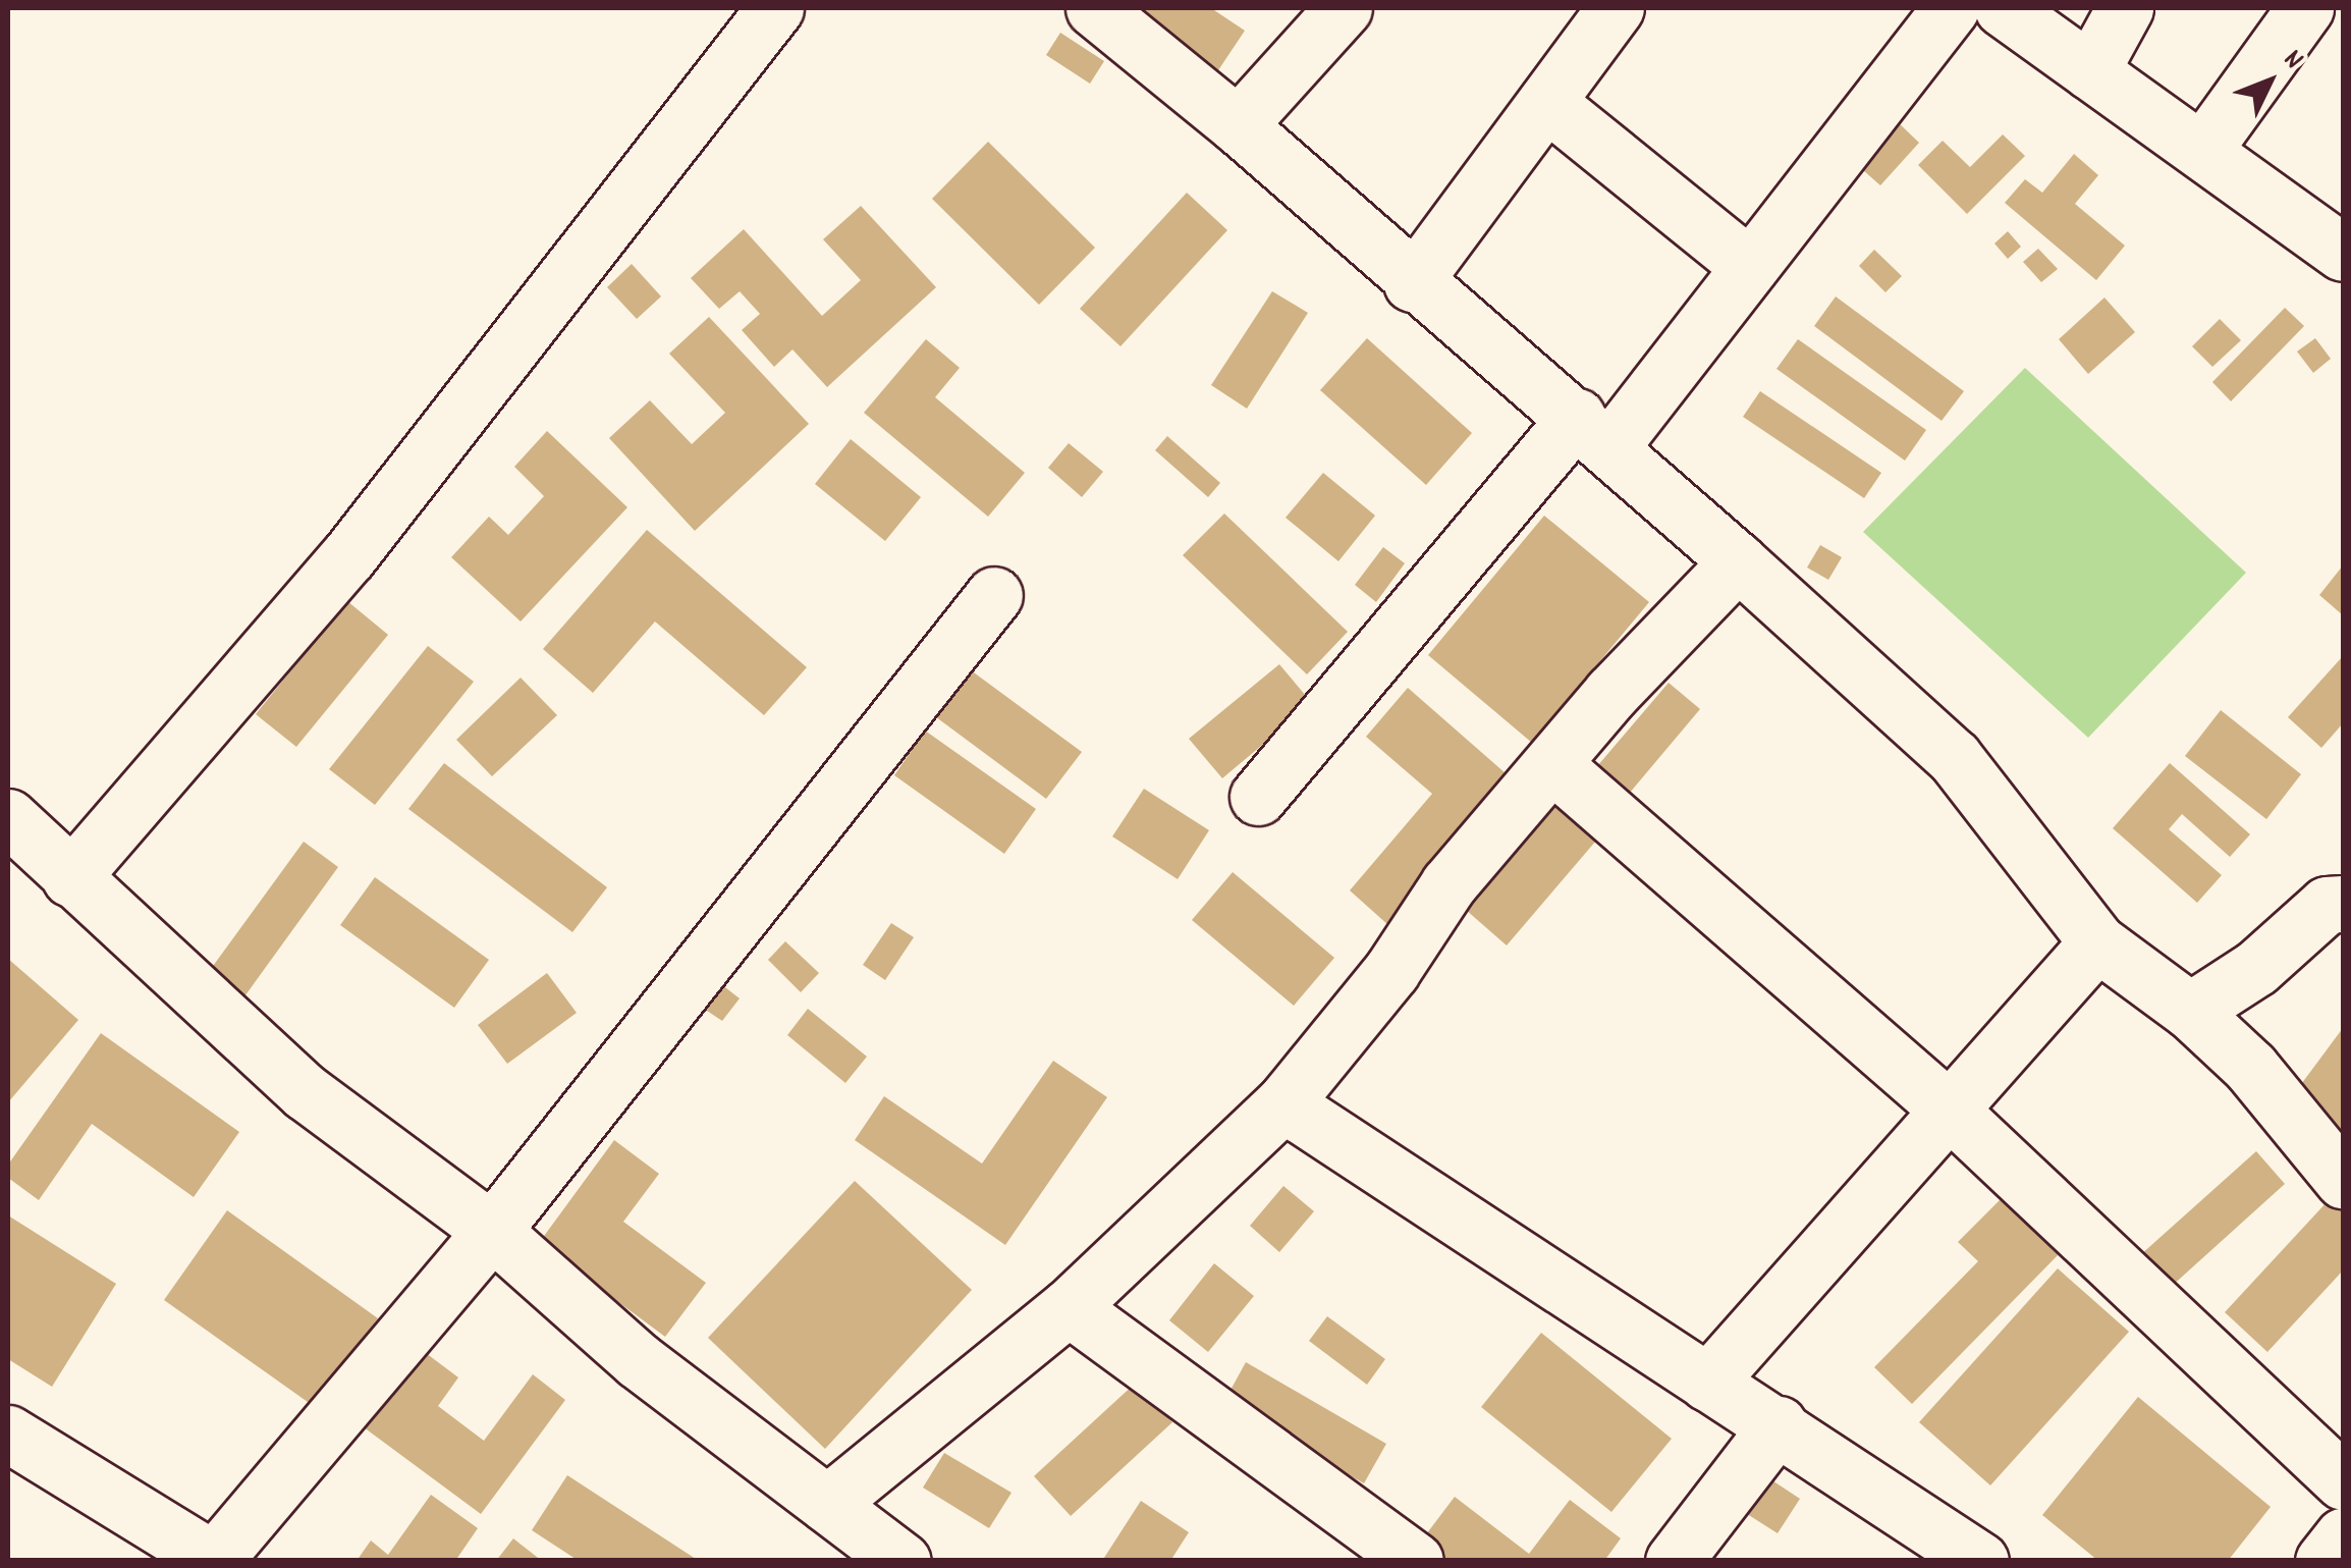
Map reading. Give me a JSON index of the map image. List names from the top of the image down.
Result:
{
  "north": "top right"
}
